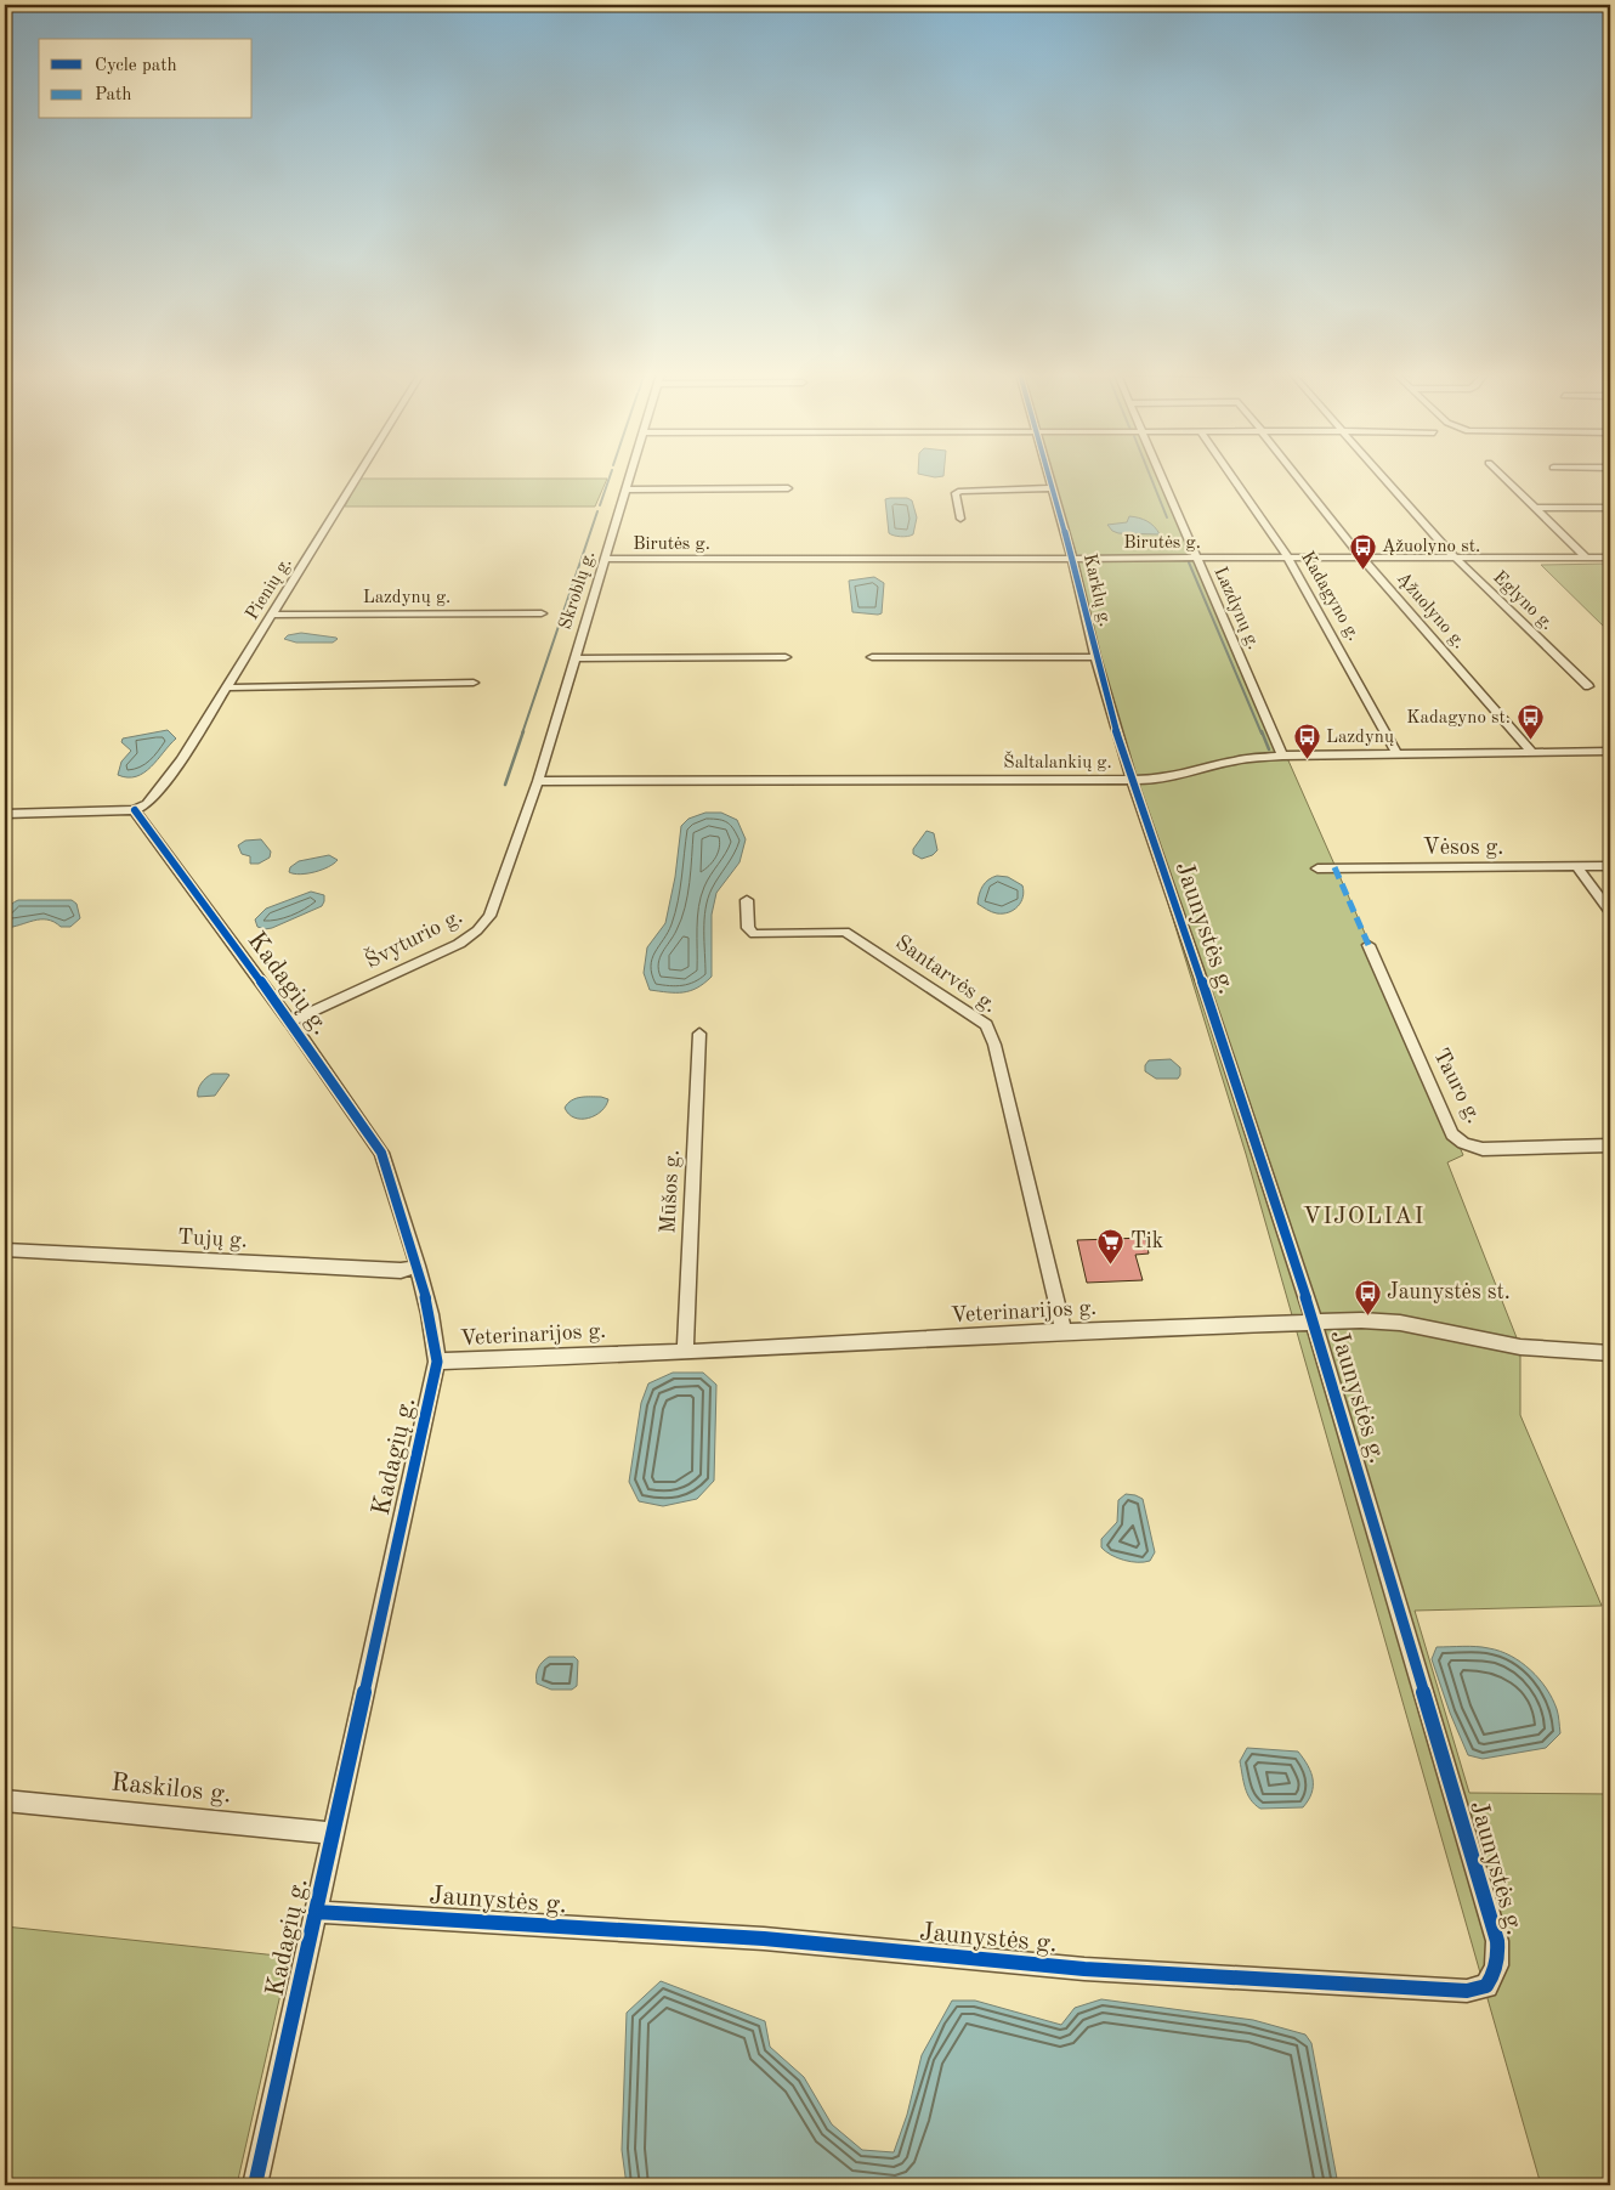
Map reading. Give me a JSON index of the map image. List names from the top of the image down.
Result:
{
  "streets": {
    "street": [
      "Birutės g.",
      "Pienių g.",
      "Skroblų g.",
      "Karklų g.",
      "Kadagyno g.",
      "Lazdynų g.",
      "Eglyno g.",
      "Ąžuolyno g.",
      "Šaltalankių g.",
      "Vėsos g.",
      "Jaunystės g.",
      "Švyturio g.",
      "Santarvės g.",
      "Kadagių g.",
      "Tauro g.",
      "Mūšos g.",
      "Tujų g.",
      "Veterinarijos g.",
      "Raskilos g."
    ]
  },
  "crossings": [
    ["Birutės g.", "Skroblų g."],
    ["Birutės g.", "Karklų g."],
    ["Birutės g.", "Kadagyno g."],
    ["Birutės g.", "Lazdynų g."],
    ["Birutės g.", "Eglyno g."],
    ["Birutės g.", "Ąžuolyno g."],
    ["Pienių g.", "Lazdynų g."],
    ["Pienių g.", "Kadagių g."],
    ["Skroblų g.", "Šaltalankių g."],
    ["Skroblų g.", "Švyturio g."],
    ["Karklų g.", "Šaltalankių g."],
    ["Karklų g.", "Jaunystės g."],
    ["Kadagyno g.", "Šaltalankių g."],
    ["Lazdynų g.", "Šaltalankių g."],
    ["Ąžuolyno g.", "Šaltalankių g."],
    ["Šaltalankių g.", "Jaunystės g."],
    ["Šaltalankių g.", "Švyturio g."],
    ["Jaunystės g.", "Kadagių g."],
    ["Jaunystės g.", "Veterinarijos g."],
    ["Švyturio g.", "Kadagių g."],
    ["Santarvės g.", "Veterinarijos g."],
    ["Kadagių g.", "Tujų g."],
    ["Kadagių g.", "Veterinarijos g."],
    ["Kadagių g.", "Raskilos g."],
    ["Mūšos g.", "Veterinarijos g."]
  ],
  "districts": ["VIJOLIAI"],
  "places": {
    "bus stop": [
      "Ąžuolyno st.",
      "Kadagyno st.",
      "Lazdynų",
      "Jaunystės st."
    ],
    "supermarket": ["Tik"]
  },
  "legend": ["Cycle path", "Path"]
}
